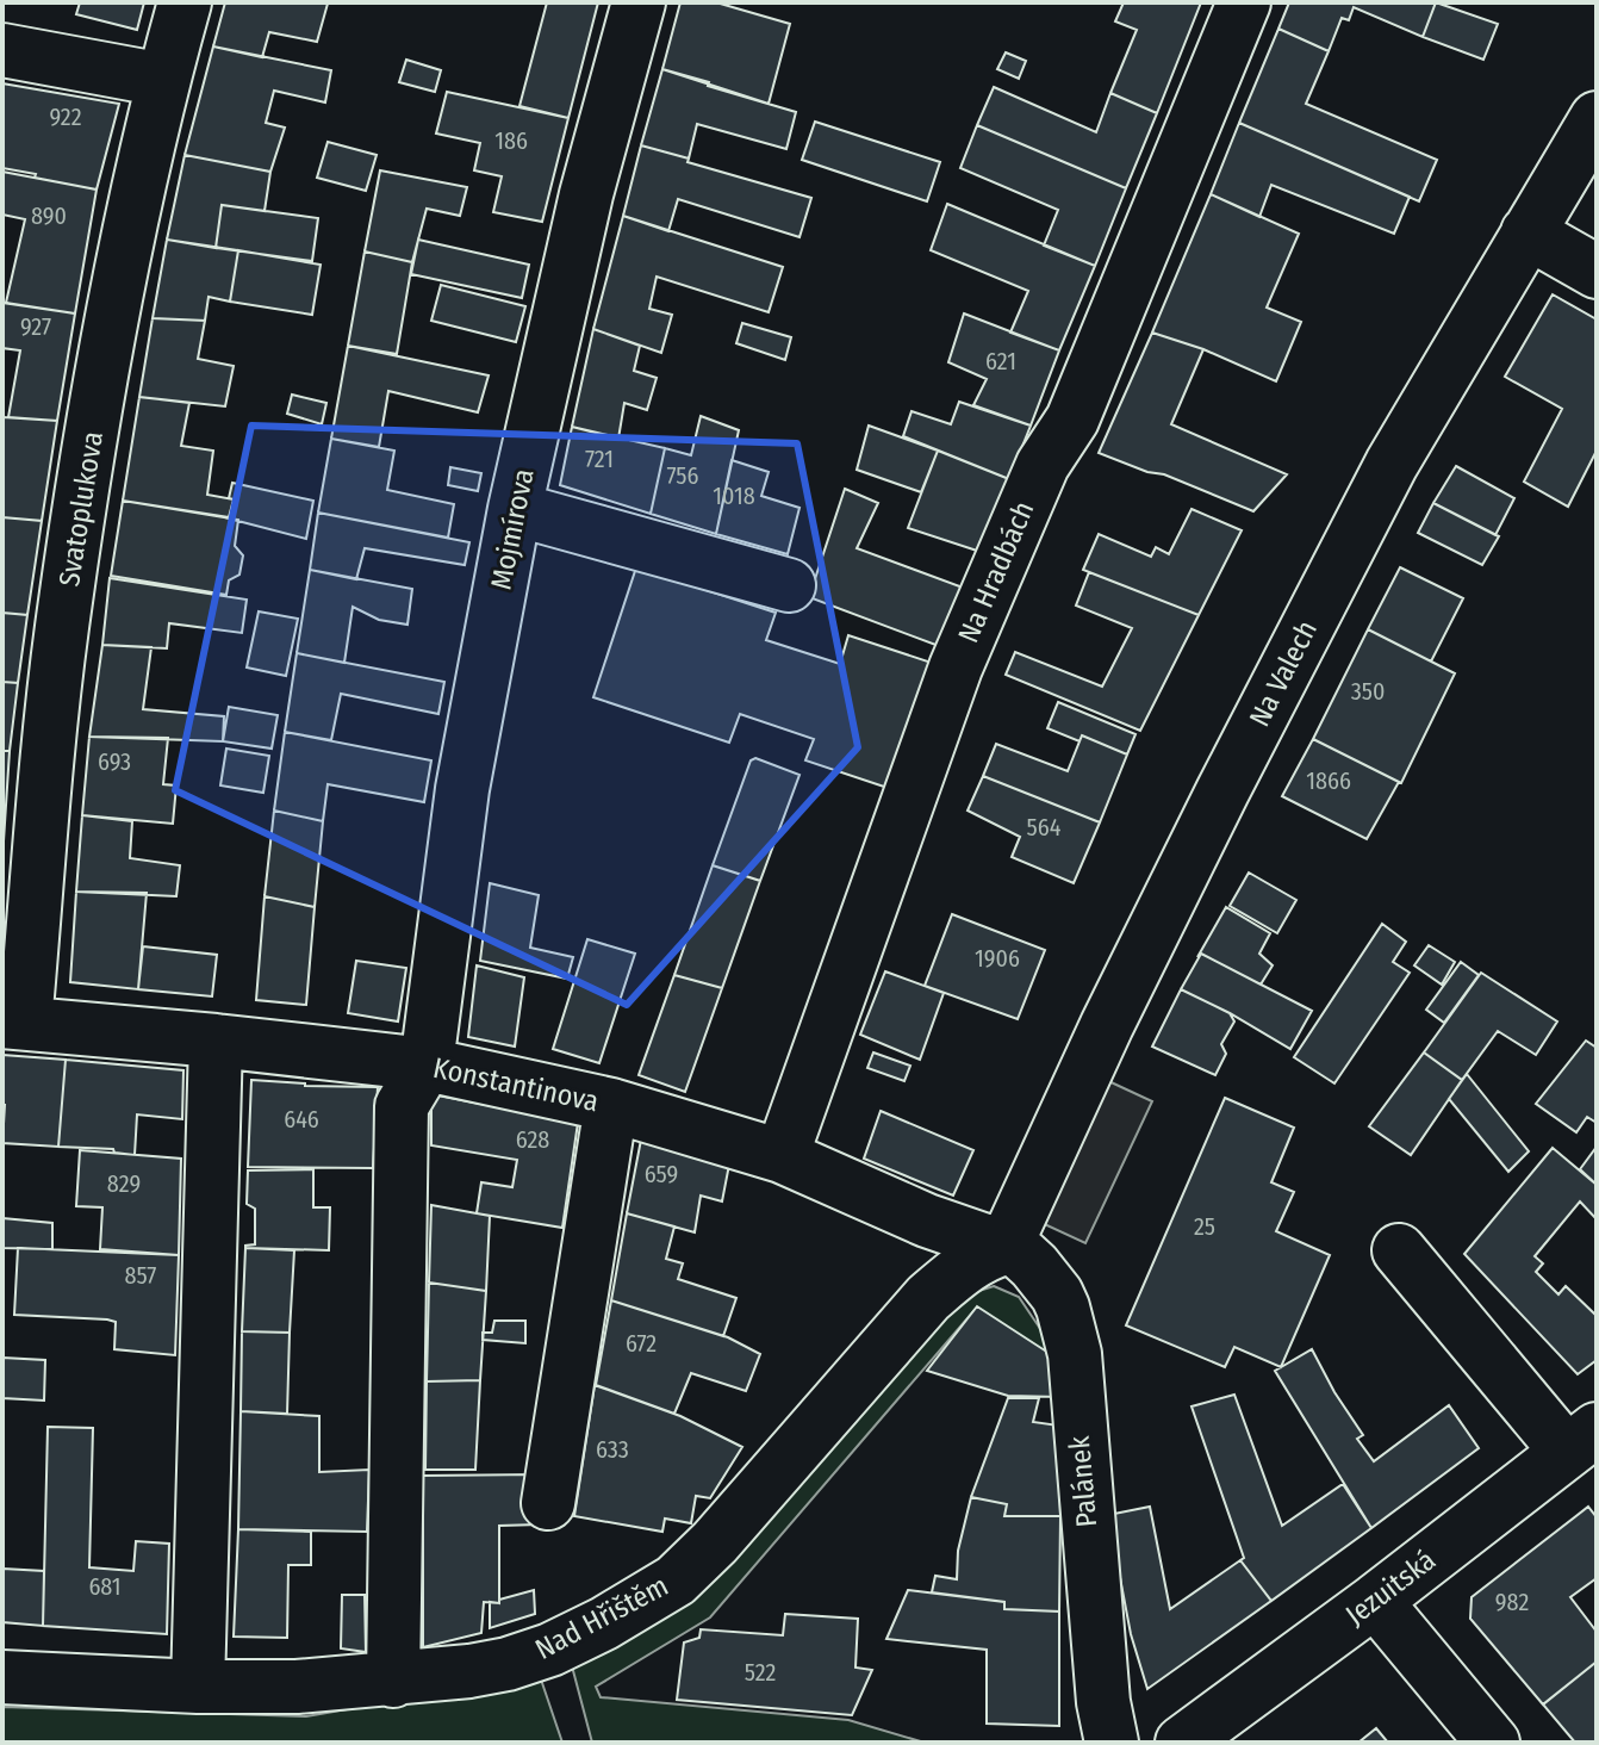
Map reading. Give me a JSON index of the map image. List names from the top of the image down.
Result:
{
  "streets": {
    "street": [
      "Svatoplukova",
      "Mojmírova",
      "Na Hradbách",
      "Na Valech",
      "Konstantinova",
      "Palánek",
      "Jezuitská",
      "Nad Hřištěm"
    ]
  },
  "crossings": [
    ["Svatoplukova", "Konstantinova"],
    ["Mojmírova", "Konstantinova"],
    ["Na Hradbách", "Konstantinova"],
    ["Na Valech", "Konstantinova"],
    ["Na Valech", "Palánek"],
    ["Na Valech", "Nad Hřištěm"],
    ["Konstantinova", "Palánek"],
    ["Konstantinova", "Nad Hřištěm"],
    ["Palánek", "Nad Hřištěm"]
  ],
  "house_numbers": [
    "922",
    "186",
    "890",
    "927",
    "621",
    "721",
    "756",
    "1018",
    "350",
    "693",
    "1866",
    "564",
    "1906",
    "646",
    "628",
    "659",
    "829",
    "25",
    "857",
    "672",
    "633",
    "681",
    "982",
    "522"
  ]
}
